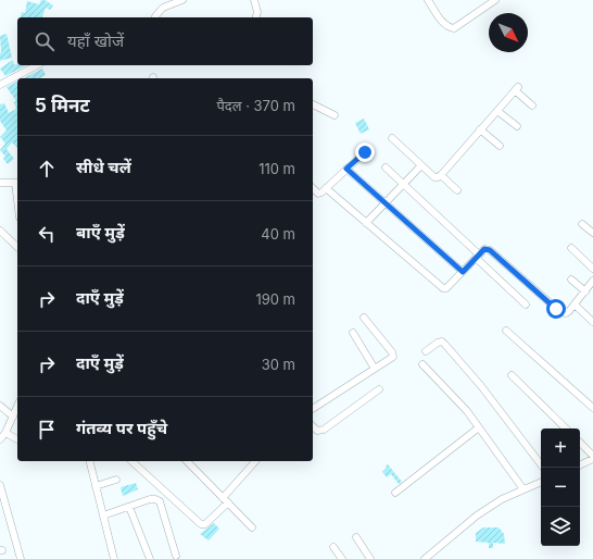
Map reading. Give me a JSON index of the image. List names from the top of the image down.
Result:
{
  "north": "bottom right",
  "page": {
    "search": "यहाँ खोजें",
    "heading": ["5 मिनट", "पैदल · 370 m"],
    "list": [
      ["सीधे चलें", "110 m"],
      ["बाएँ मुड़ें", "40 m"],
      ["दाएँ मुड़ें", "190 m"],
      ["दाएँ मुड़ें", "30 m"],
      "गंतव्य पर पहुँचे"
    ],
    "map_buttons": ["+", "−"]
  }
}
